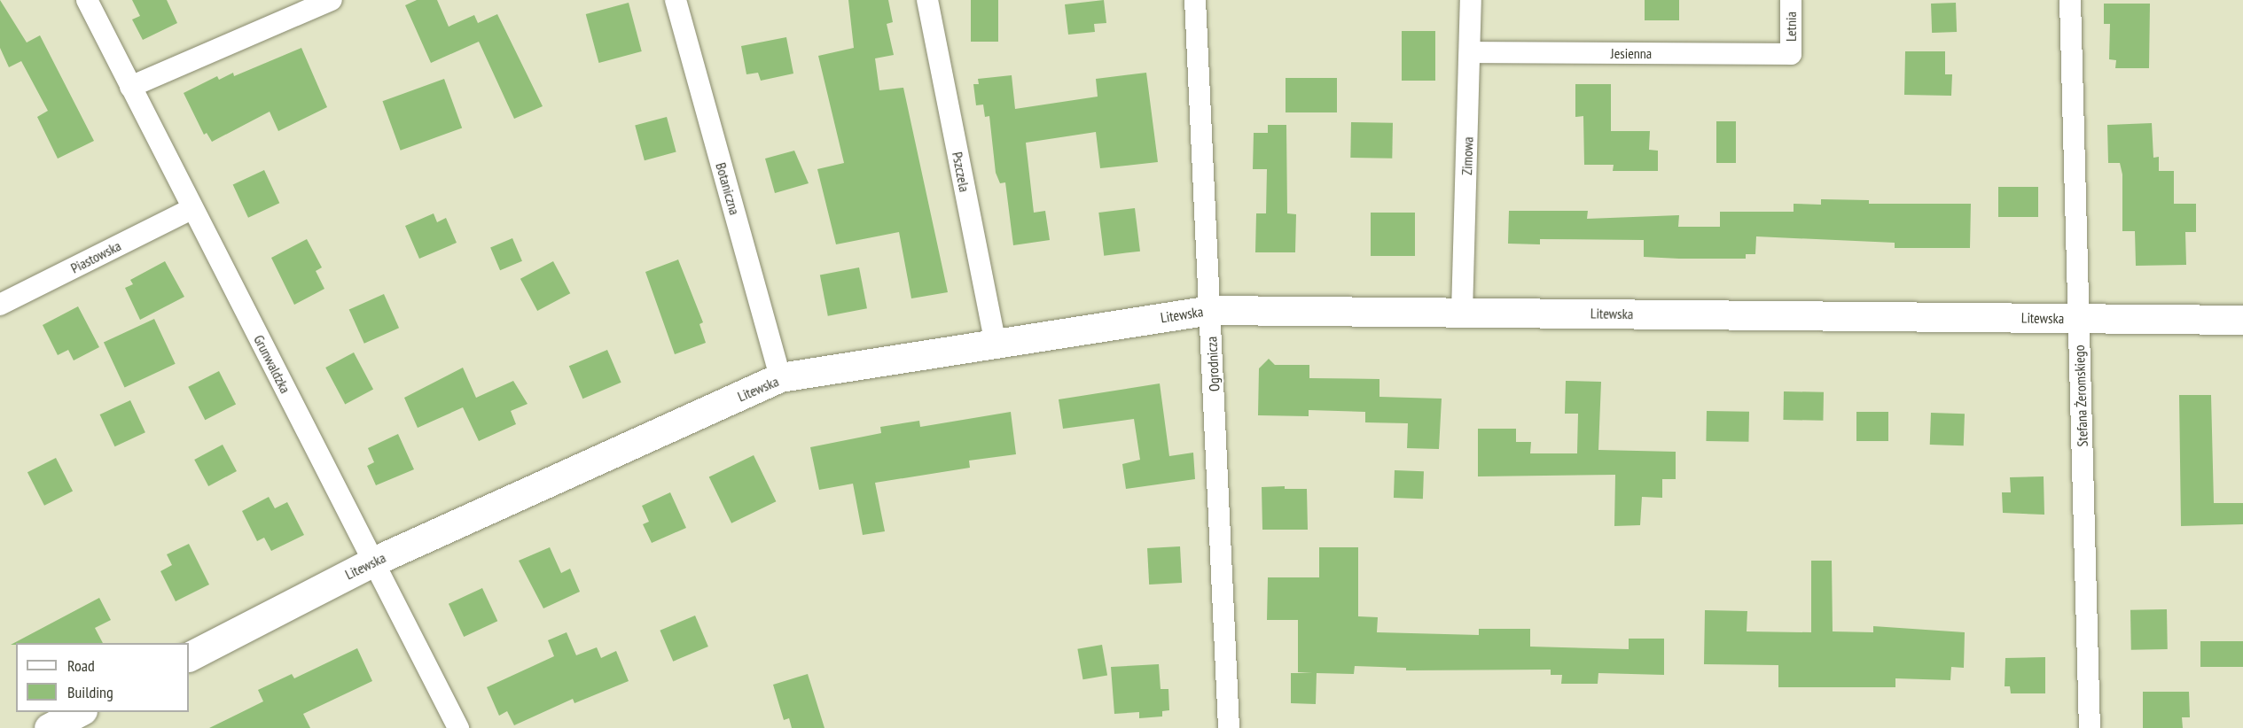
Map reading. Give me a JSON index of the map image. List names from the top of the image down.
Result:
{
  "streets": {
    "main road": ["Litewska"],
    "street": [
      "Letnia",
      "Jesienna",
      "Zimowa",
      "Pszczela",
      "Botaniczna",
      "Piastowska",
      "Grunwaldzka",
      "Ogrodnicza",
      "Stefana Żeromskiego"
    ]
  },
  "crossings": [
    ["Letnia", "Jesienna"],
    ["Jesienna", "Zimowa"],
    ["Zimowa", "Litewska"],
    ["Pszczela", "Litewska"],
    ["Botaniczna", "Litewska"],
    ["Piastowska", "Grunwaldzka"],
    ["Litewska", "Grunwaldzka"],
    ["Litewska", "Ogrodnicza"],
    ["Litewska", "Stefana Żeromskiego"]
  ],
  "legend": ["Road", "Building"]
}
